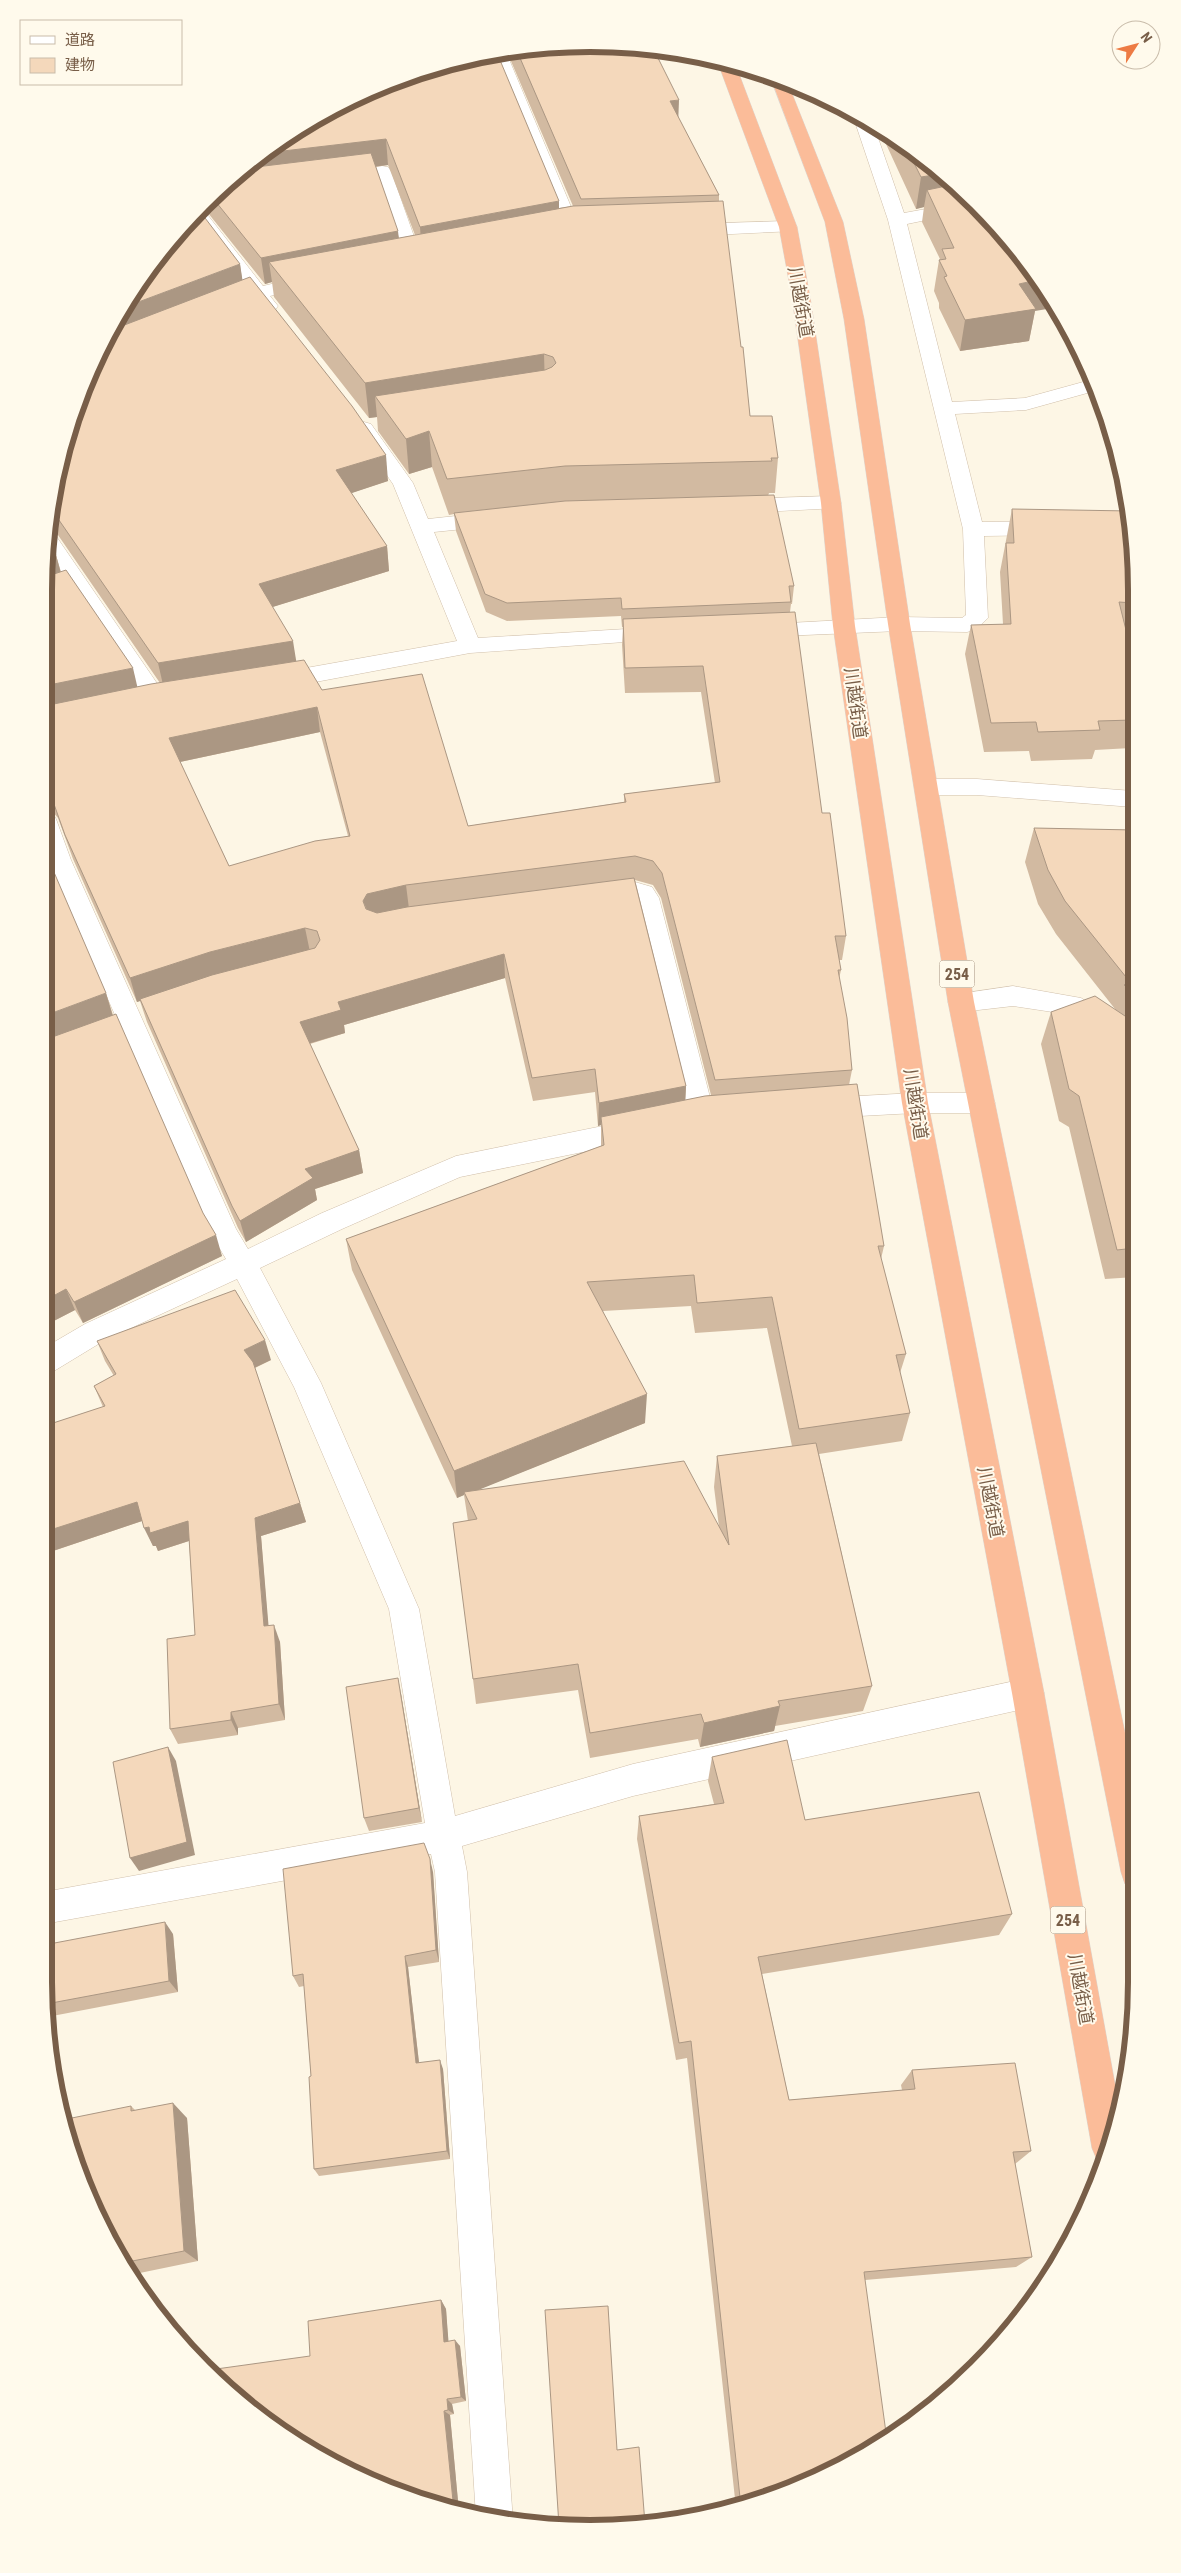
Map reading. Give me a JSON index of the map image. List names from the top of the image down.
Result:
{
  "streets": {
    "highway": ["川越街道", "254"]
  },
  "legend": ["道路", "建物"],
  "north": "top right"
}
